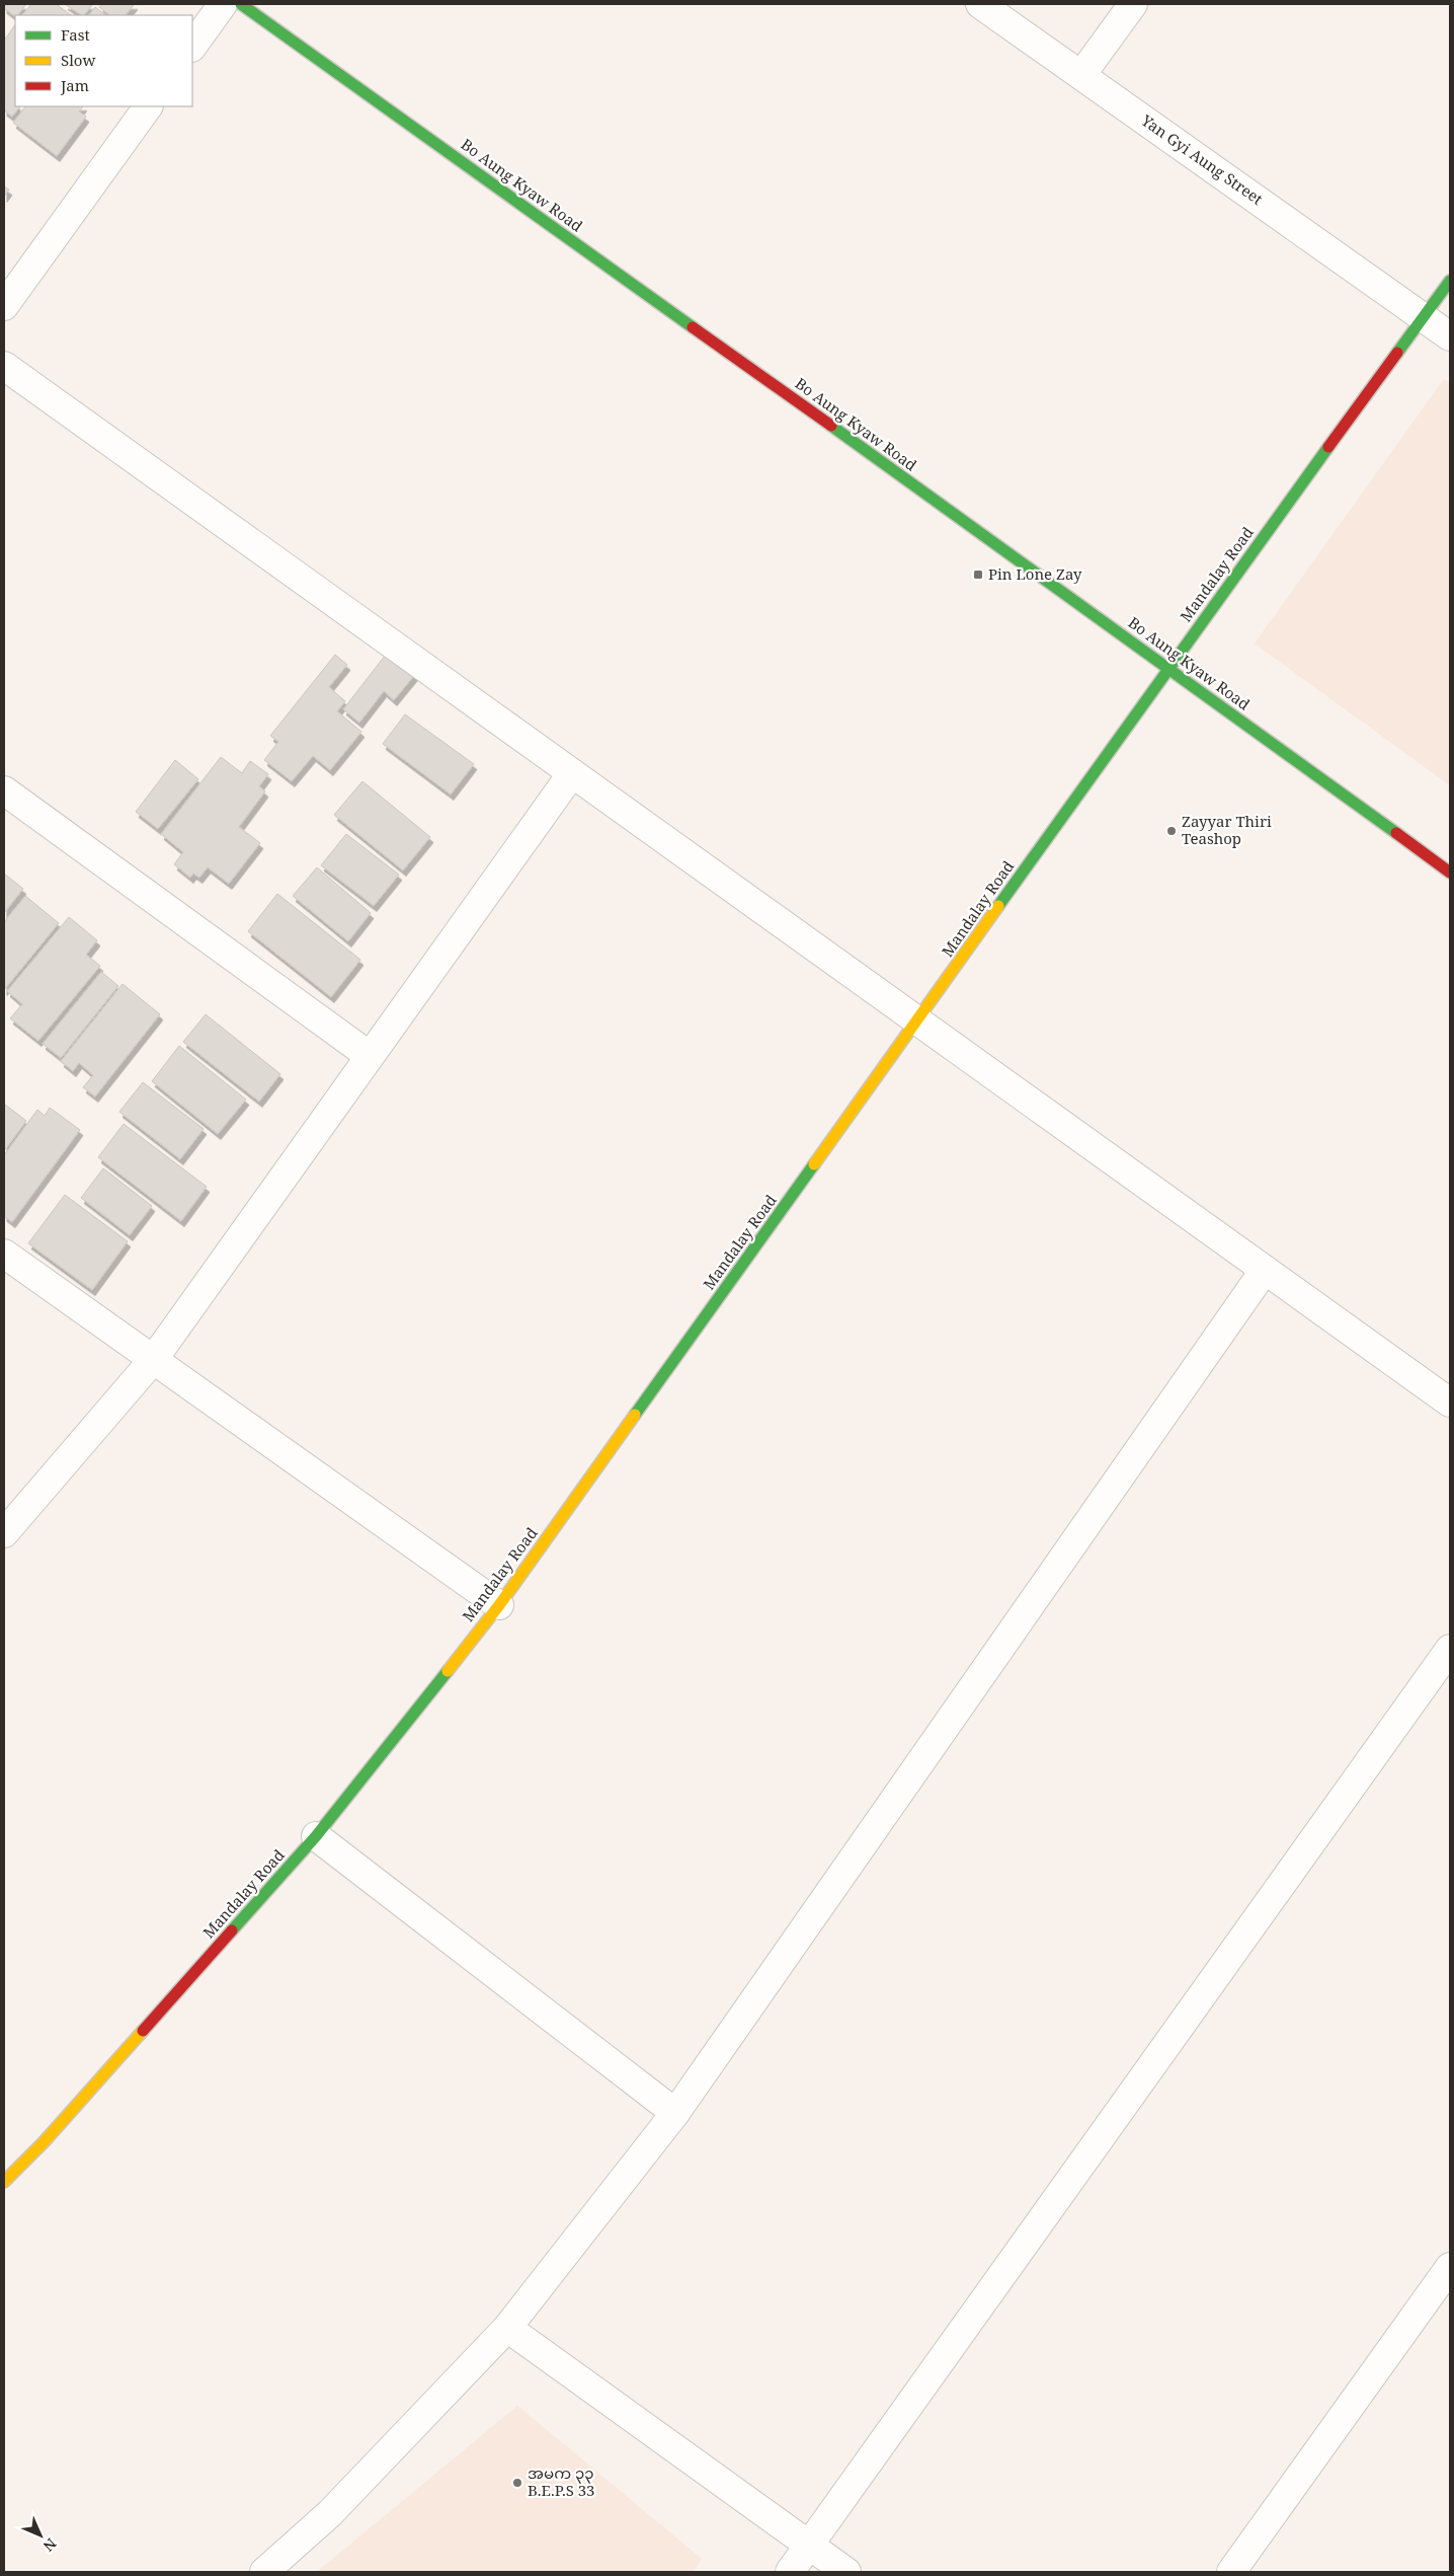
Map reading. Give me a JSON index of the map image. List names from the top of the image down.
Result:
{
  "streets": {
    "street": ["Yan Gyi Aung Street", "Bo Aung Kyaw Road", "Mandalay Road"]
  },
  "crossings": [
    ["Yan Gyi Aung Street", "Mandalay Road"],
    ["Bo Aung Kyaw Road", "Mandalay Road"]
  ],
  "places": {
    "transit": ["Pin Lone Zay"],
    "other": ["Zayyar Thiri Teashop", "အမက ၃၃ B.E.P.S 33"]
  },
  "legend": ["Fast", "Slow", "Jam"],
  "north": "bottom right"
}
